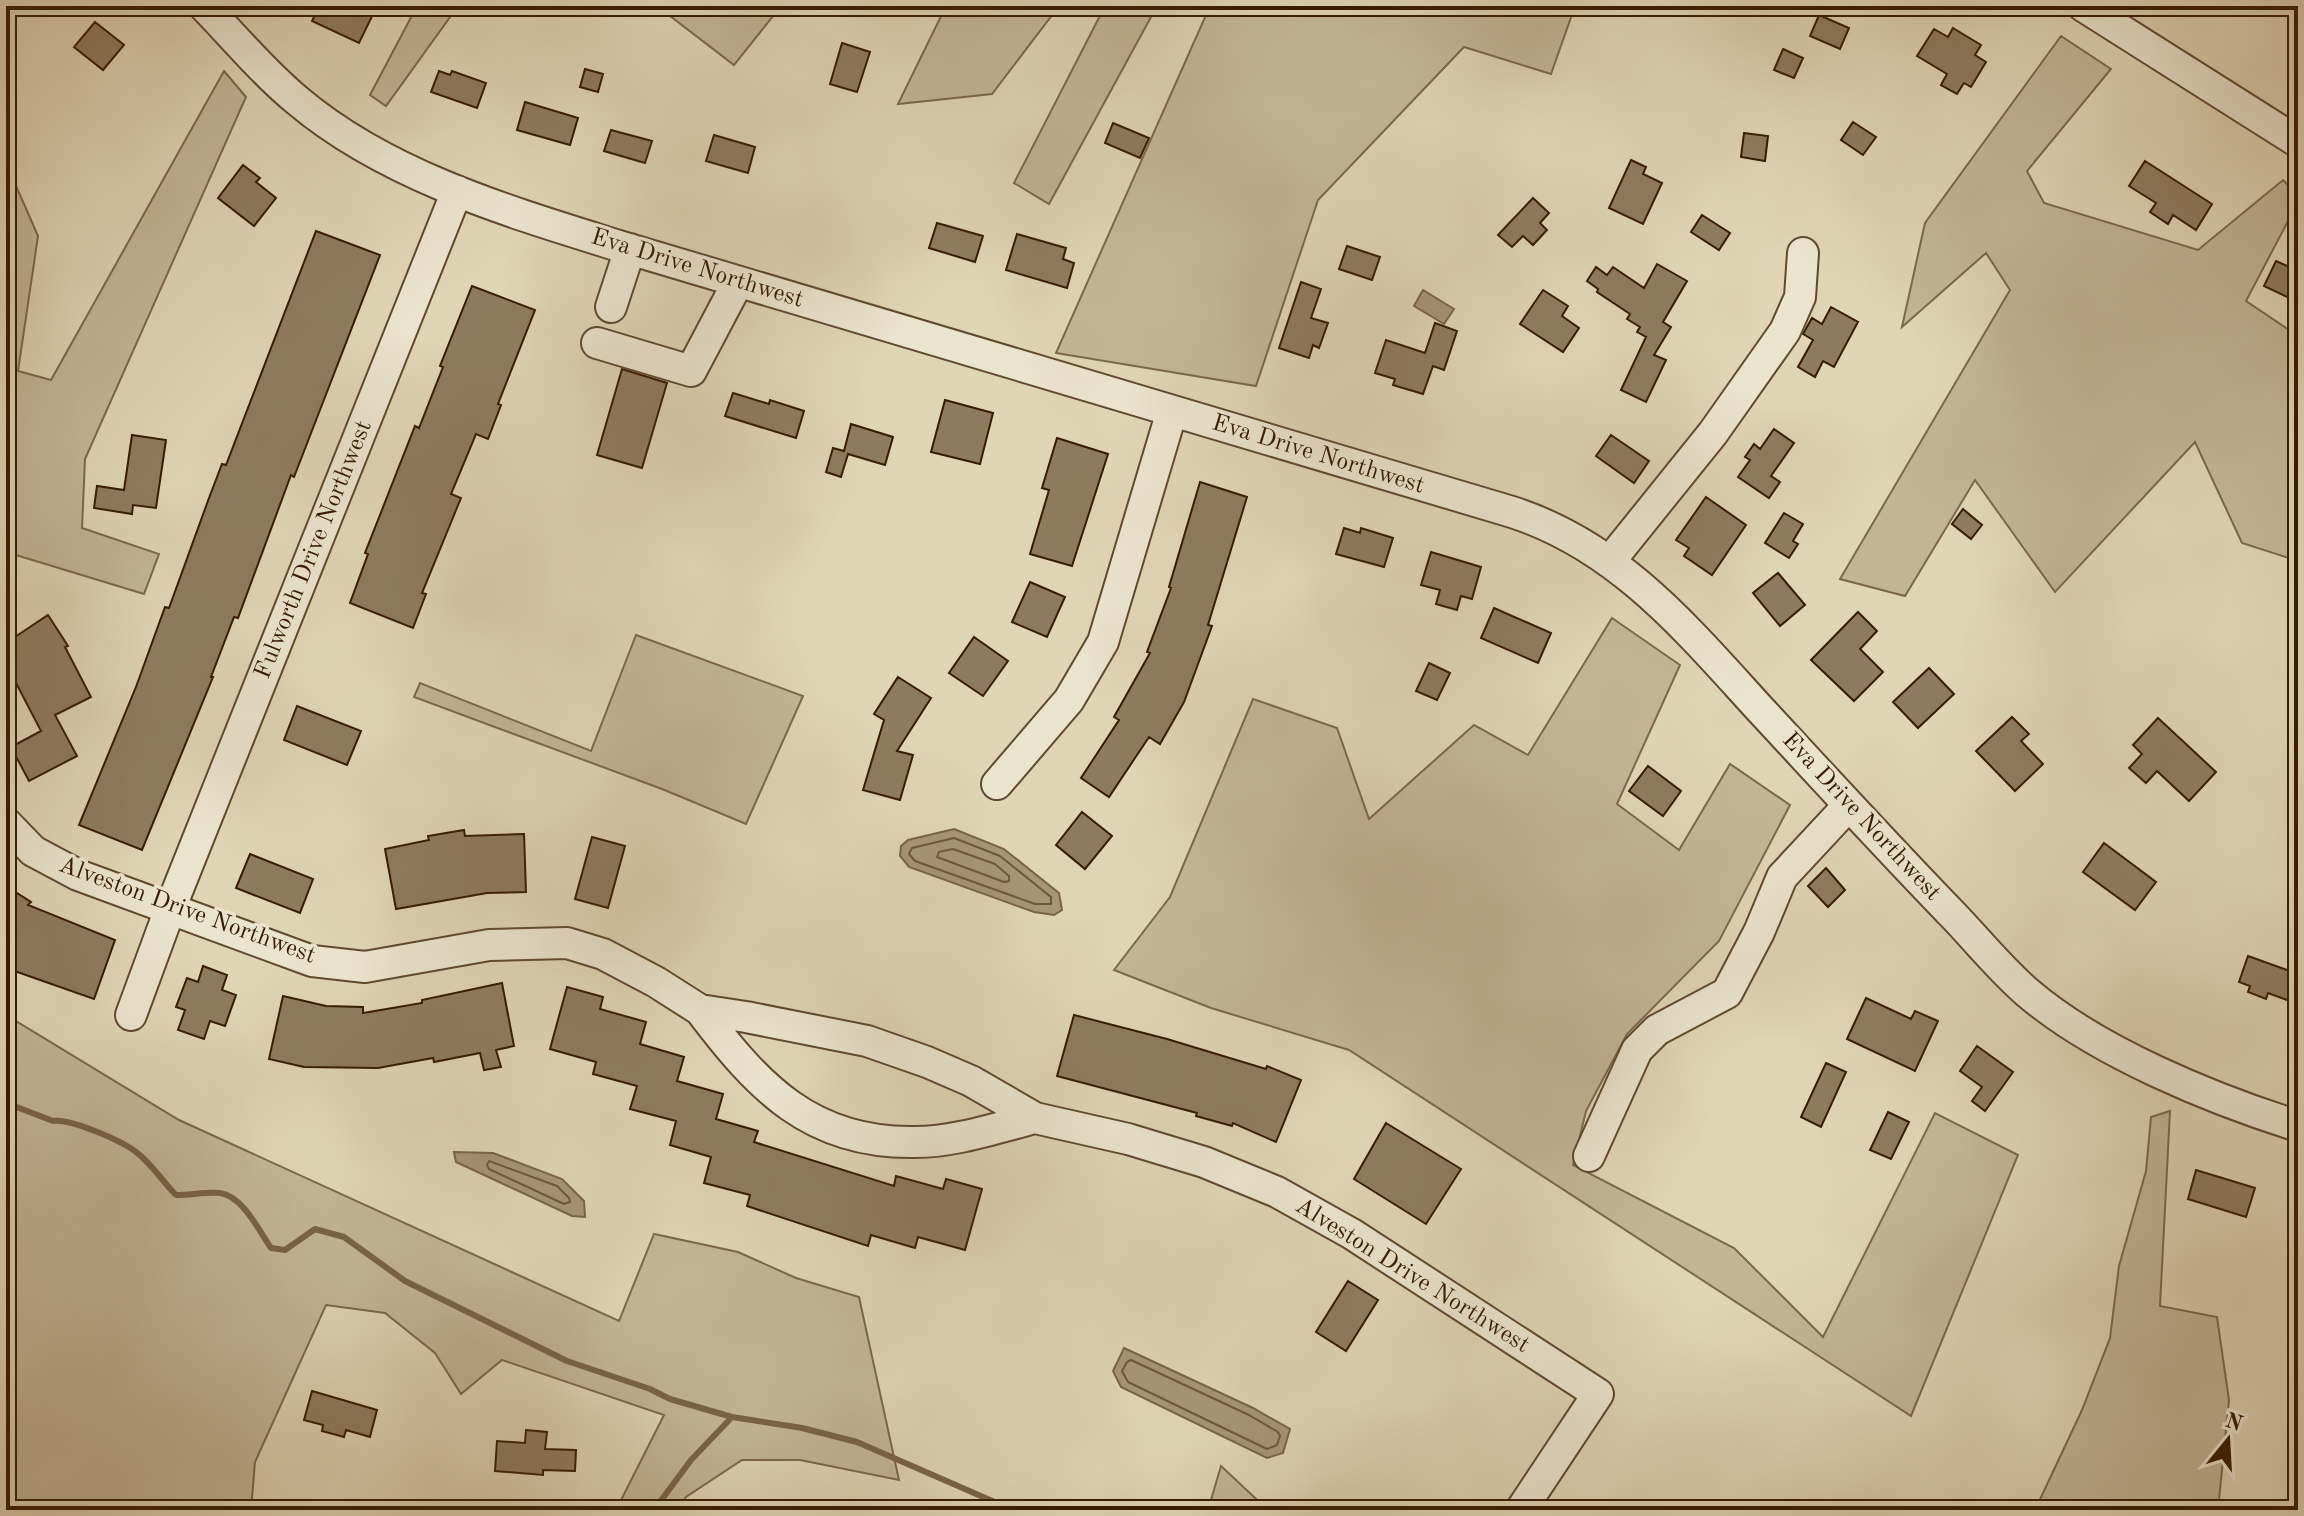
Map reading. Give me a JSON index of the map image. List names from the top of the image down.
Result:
{
  "streets": {
    "street": ["Eva Drive Northwest", "Fulworth Drive Northwest", "Alveston Drive Northwest"]
  },
  "crossings": [
    ["Eva Drive Northwest", "Fulworth Drive Northwest"],
    ["Fulworth Drive Northwest", "Alveston Drive Northwest"]
  ],
  "north": "top"
}
